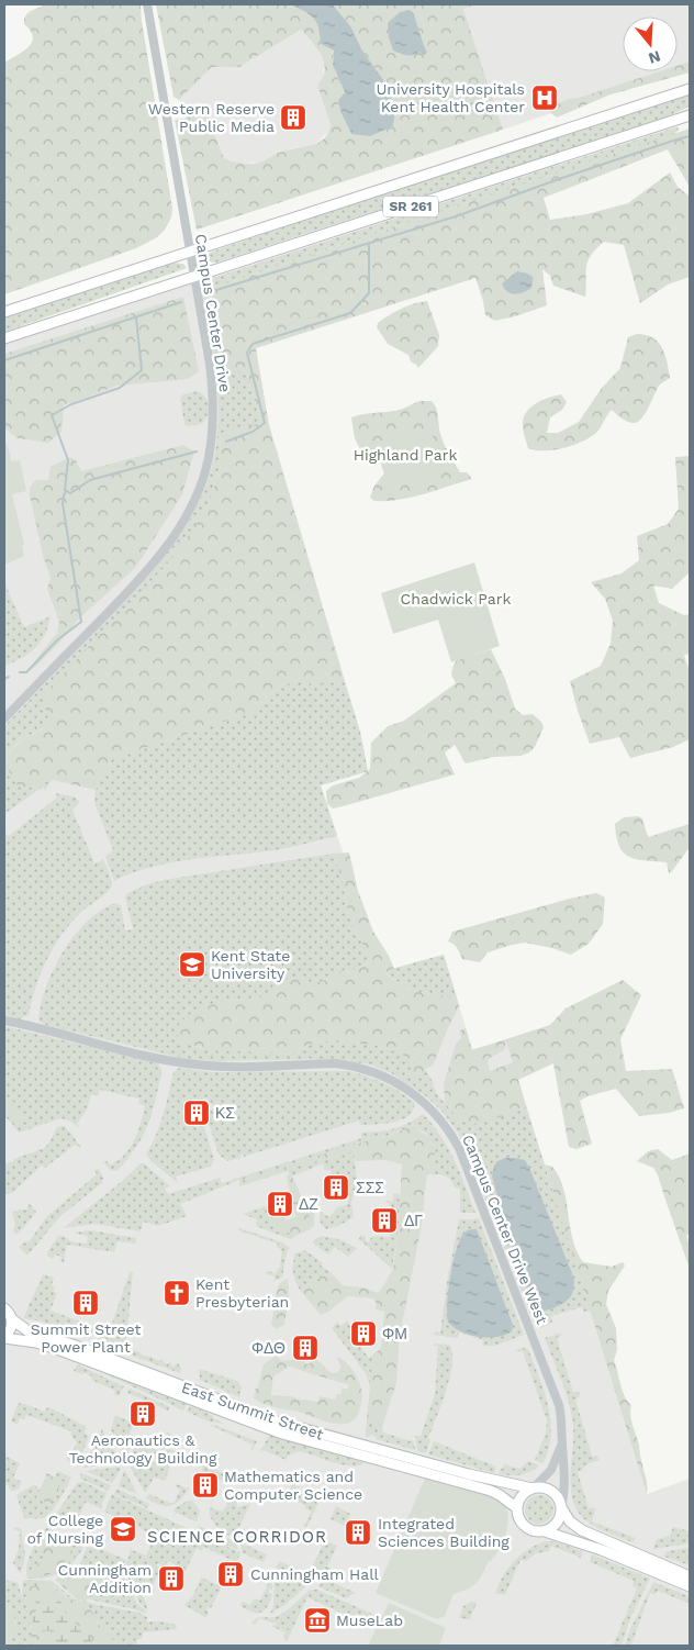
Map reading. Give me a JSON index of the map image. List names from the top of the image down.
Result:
{
  "streets": {
    "main road": ["SR 261", "East Summit Street"],
    "street": ["Campus Center Drive", "Campus Center Drive West"]
  },
  "crossings": [
    ["SR 261", "Campus Center Drive"],
    ["Campus Center Drive West", "East Summit Street"]
  ],
  "districts": ["SCIENCE CORRIDOR"],
  "parks": ["Highland Park", "Chadwick Park"],
  "places": {
    "hospital": ["University Hospitals Kent Health Center"],
    "building": [
      "Western Reserve Public Media",
      "ΚΣ",
      "ΣΣΣ",
      "ΔΖ",
      "ΔΓ",
      "Summit Street Power Plant",
      "ΦΜ",
      "ΦΔΘ",
      "Aeronautics & Technology Building",
      "Mathematics and Computer Science",
      "Integrated Sciences Building",
      "Cunningham Hall",
      "Cunningham Addition"
    ],
    "school or university": ["Kent State University", "College of Nursing"],
    "church": ["Kent Presbyterian"],
    "museum": ["MuseLab"]
  },
  "north": "bottom"
}
